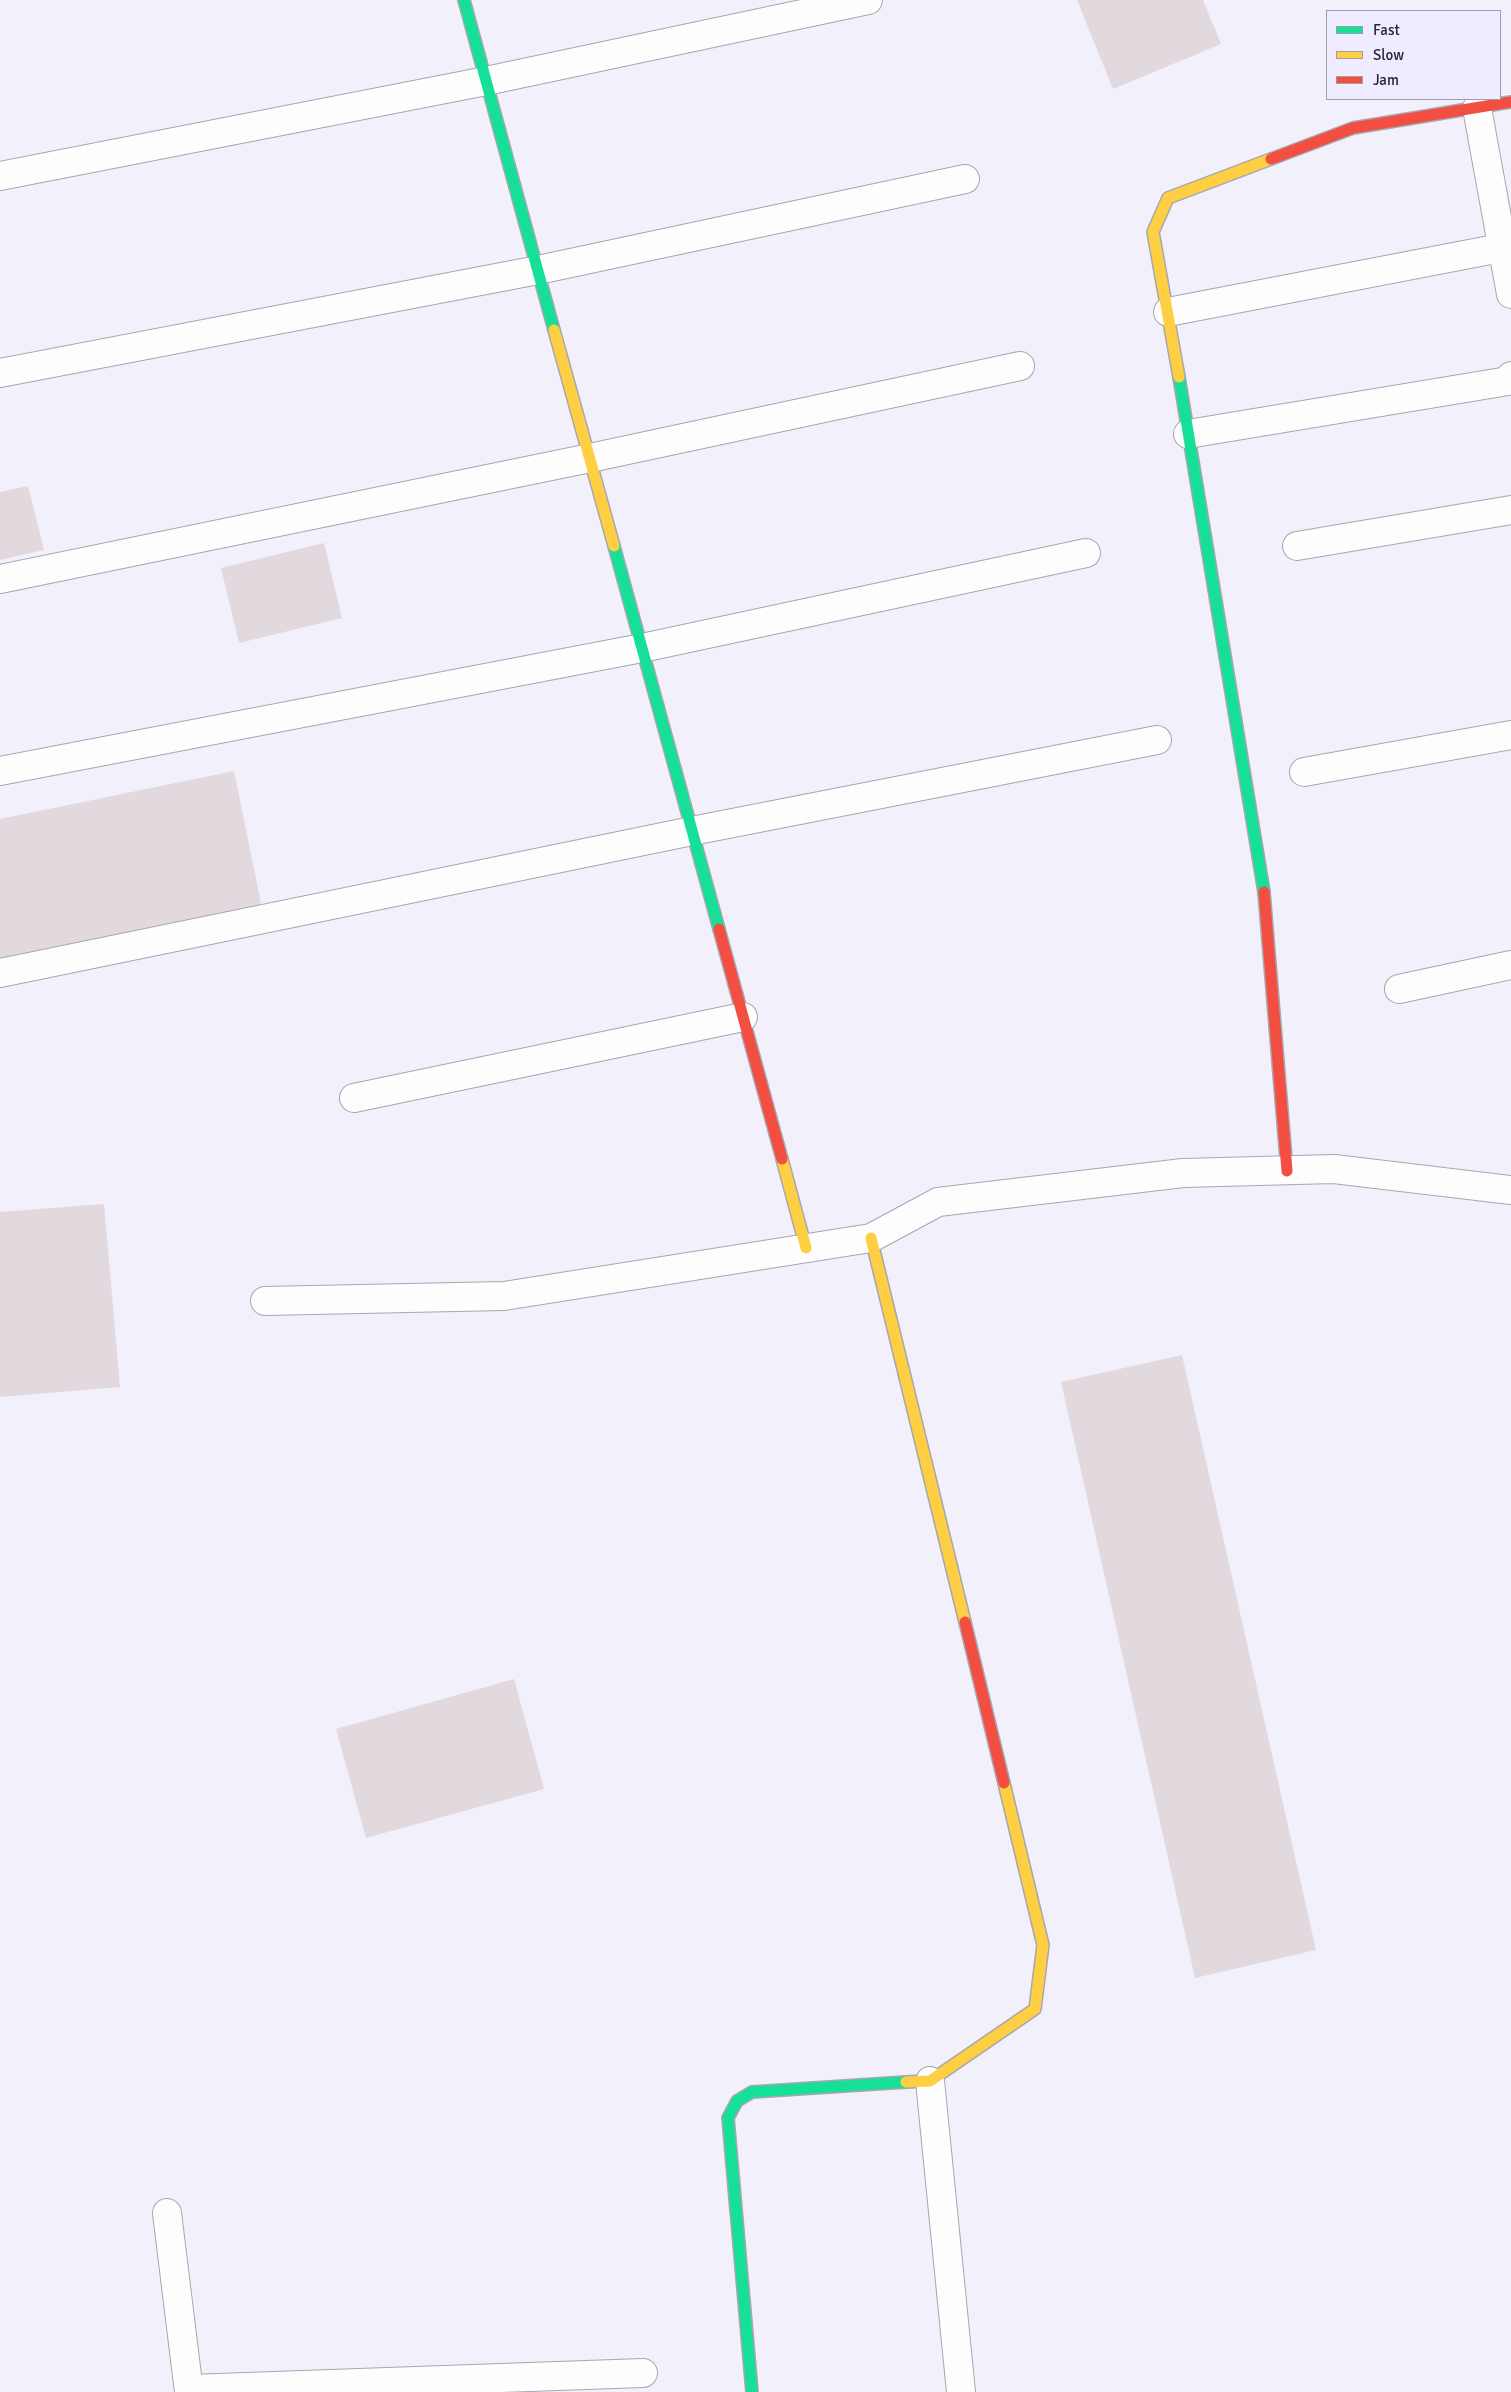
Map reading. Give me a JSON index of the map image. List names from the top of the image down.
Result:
{
  "legend": ["Fast", "Slow", "Jam"]
}
